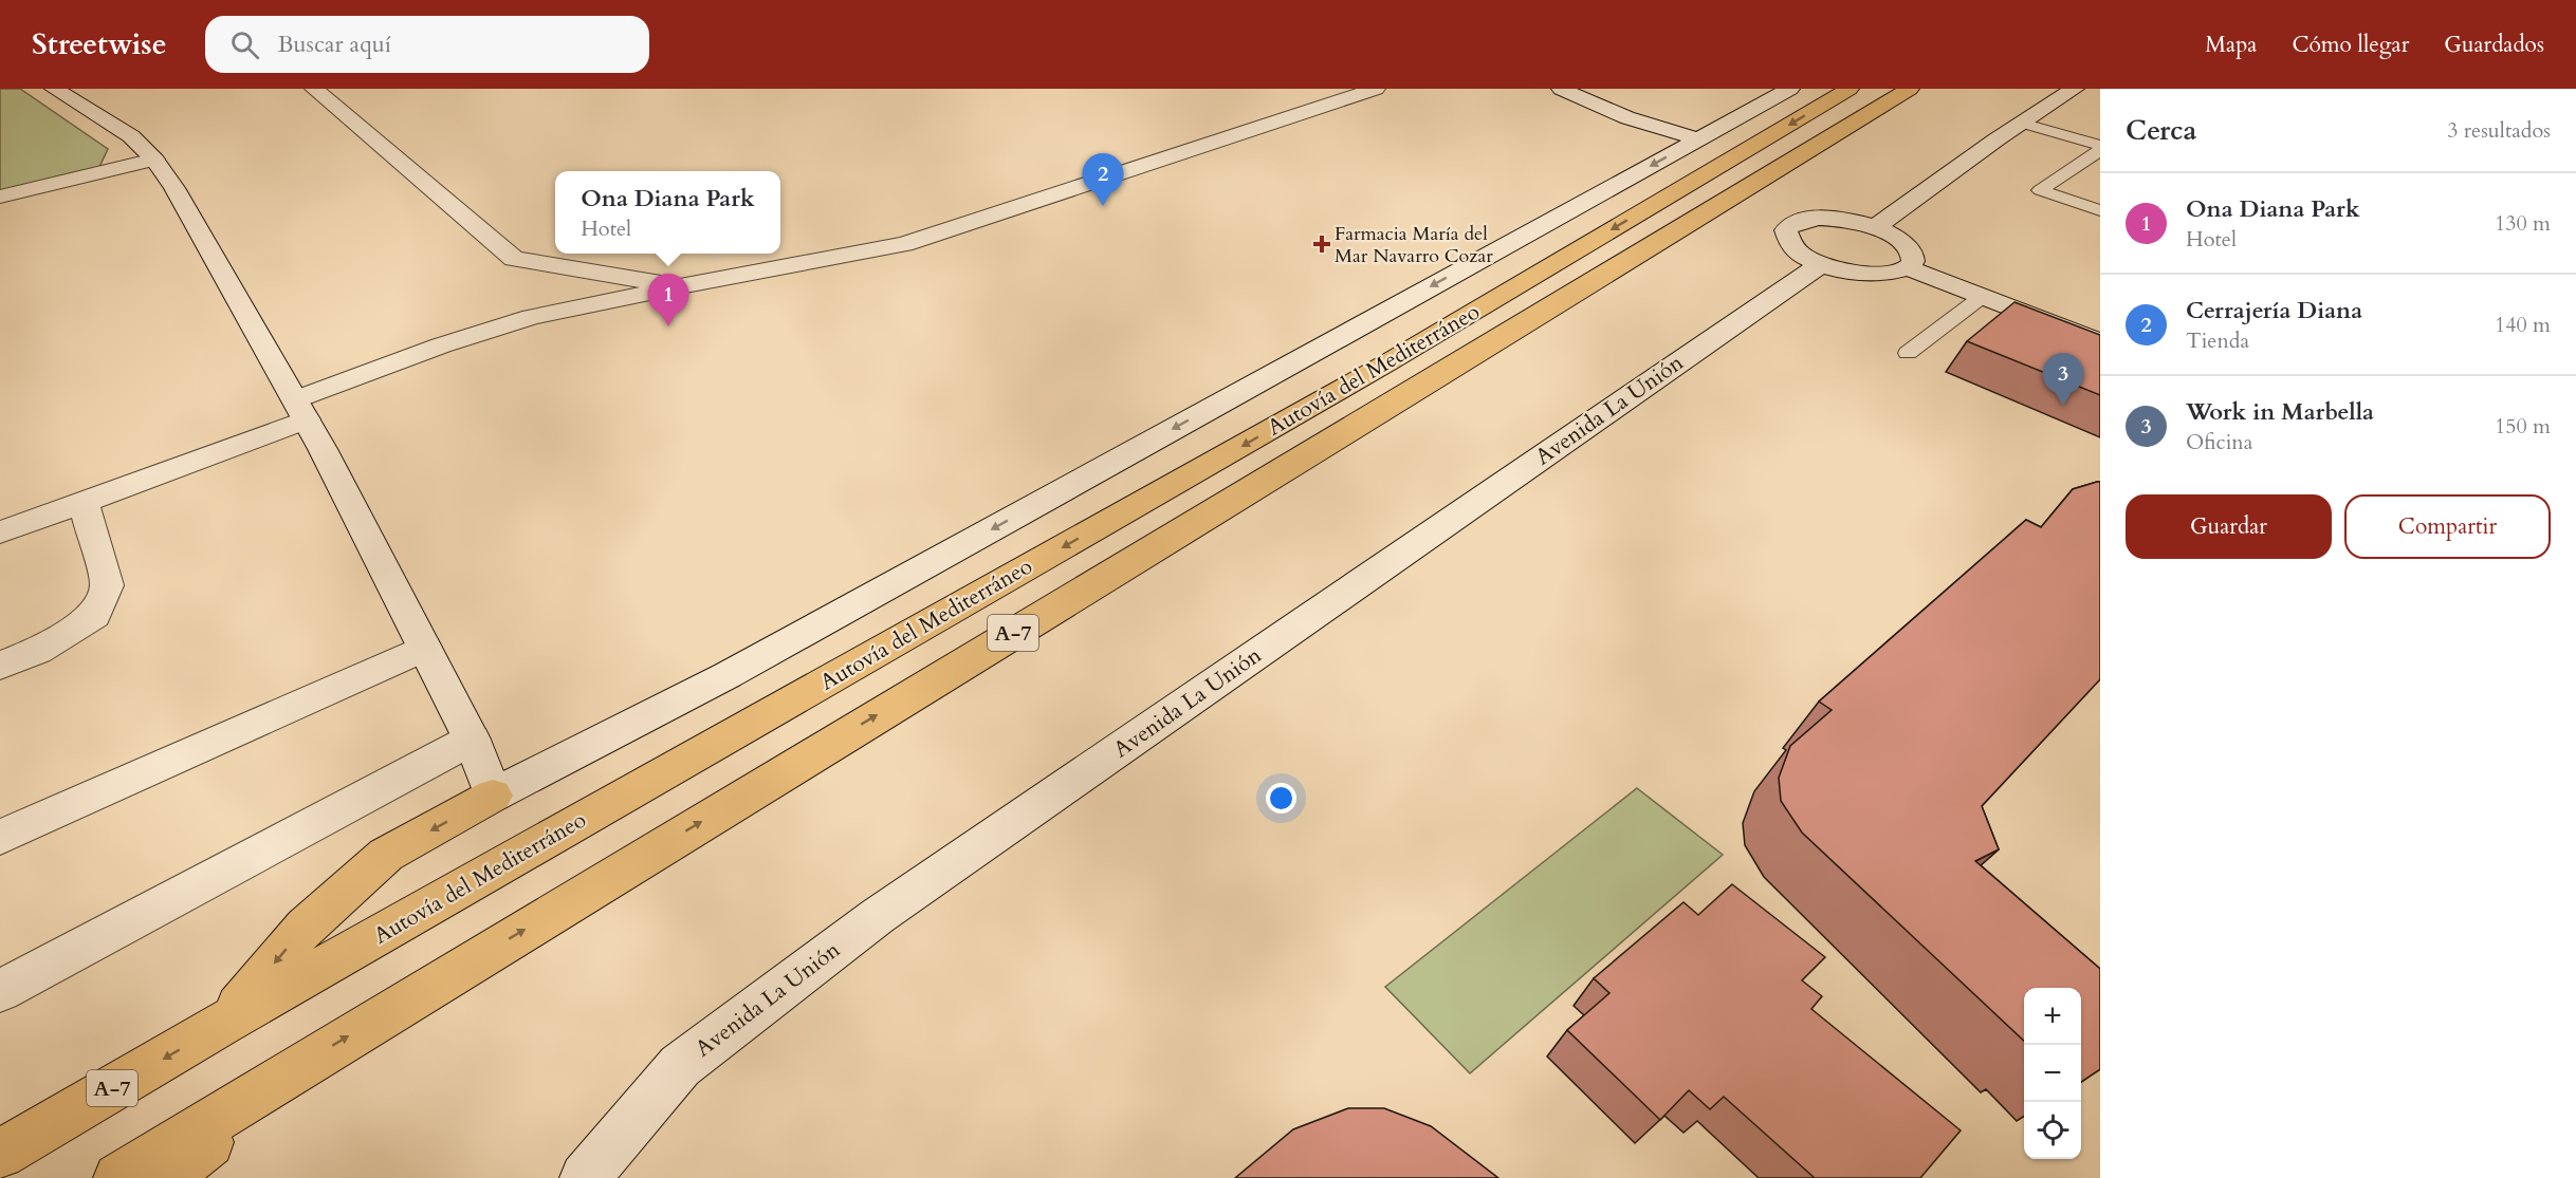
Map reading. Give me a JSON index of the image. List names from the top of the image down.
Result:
{
  "streets": {
    "highway": ["Autovía del Mediterráneo", "A-7"],
    "street": ["Avenida La Unión"]
  },
  "places": {
    "health": ["Farmacia María del Mar Navarro Cozar"]
  },
  "page": {
    "header": "Streetwise",
    "search": "Buscar aquí",
    "nav": ["Mapa", "Cómo llegar", "Guardados"],
    "heading": ["Cerca", "3 resultados"],
    "pins": ["2", "1", "3"],
    "popup": ["Ona Diana Park", "Hotel"],
    "list": [
      {
        "mark": "1",
        "name": "Ona Diana Park",
        "note": "Hotel",
        "value": "130 m"
      },
      {
        "mark": "2",
        "name": "Cerrajería Diana",
        "note": "Tienda",
        "value": "140 m"
      },
      {
        "mark": "3",
        "name": "Work in Marbella",
        "note": "Oficina",
        "value": "150 m"
      }
    ],
    "buttons": ["Guardar", "Compartir"],
    "map_buttons": ["+", "−"]
  }
}
